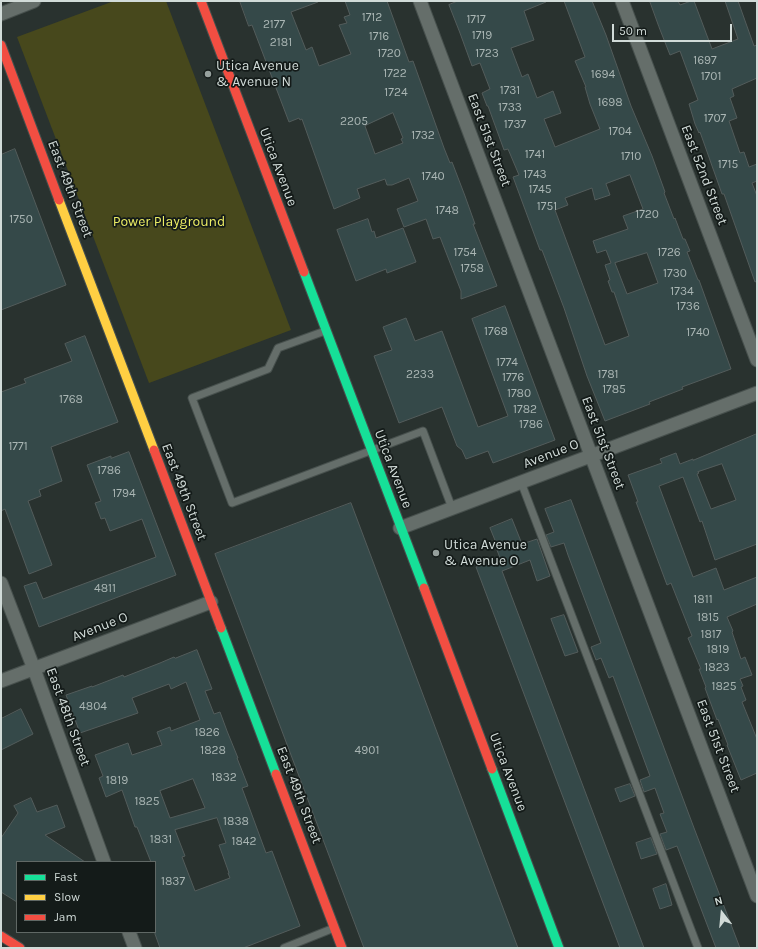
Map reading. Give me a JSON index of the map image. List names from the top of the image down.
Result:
{
  "streets": {
    "main road": ["Utica Avenue", "East 49th Street"],
    "street": [
      "East 51st Street",
      "East 52nd Street",
      "Avenue O",
      "East 48th Street"
    ]
  },
  "crossings": [
    ["East 51st Street", "Avenue O"],
    ["Utica Avenue", "Avenue O"],
    ["East 49th Street", "Avenue O"],
    ["Avenue O", "East 48th Street"]
  ],
  "parks": ["Power Playground"],
  "places": ["Utica Avenue & Avenue N", "Utica Avenue & Avenue O"],
  "house_numbers": [
    "1712",
    "1717",
    "2177",
    "1719",
    "1716",
    "2181",
    "1720",
    "1723",
    "1697",
    "1722",
    "1694",
    "1701",
    "1731",
    "1724",
    "1698",
    "1733",
    "1707",
    "2205",
    "1737",
    "1704",
    "1732",
    "1741",
    "1710",
    "1715",
    "1743",
    "1740",
    "1745",
    "1751",
    "1748",
    "1720",
    "1750",
    "1754",
    "1726",
    "1758",
    "1730",
    "1734",
    "1736",
    "1768",
    "1740",
    "1774",
    "2233",
    "1781",
    "1776",
    "1785",
    "1780",
    "1768",
    "1782",
    "1786",
    "1771",
    "1786",
    "1794",
    "4811",
    "1811",
    "1815",
    "1817",
    "1819",
    "1823",
    "1825",
    "4804",
    "1826",
    "1828",
    "4901",
    "1832",
    "1819",
    "1825",
    "1838",
    "1831",
    "1842",
    "1837"
  ],
  "legend": ["Fast", "Slow", "Jam"],
  "scale_bar": "50 m",
  "north": "top"
}
